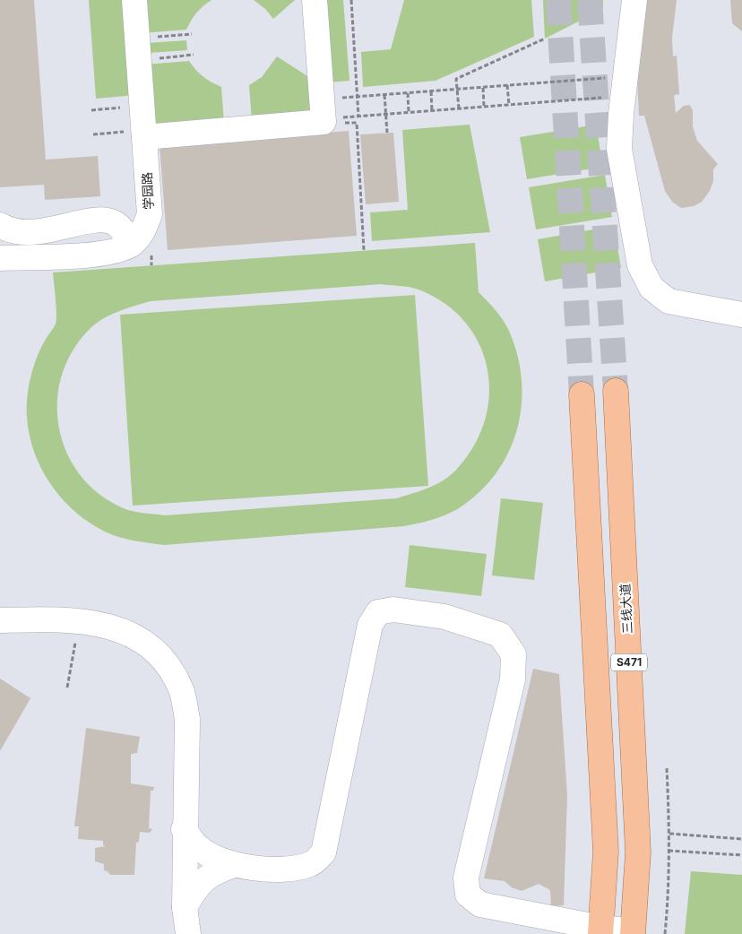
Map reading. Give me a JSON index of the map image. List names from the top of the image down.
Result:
{
  "streets": {
    "main road": ["三线大道", "S471"],
    "street": ["学园路"]
  }
}
